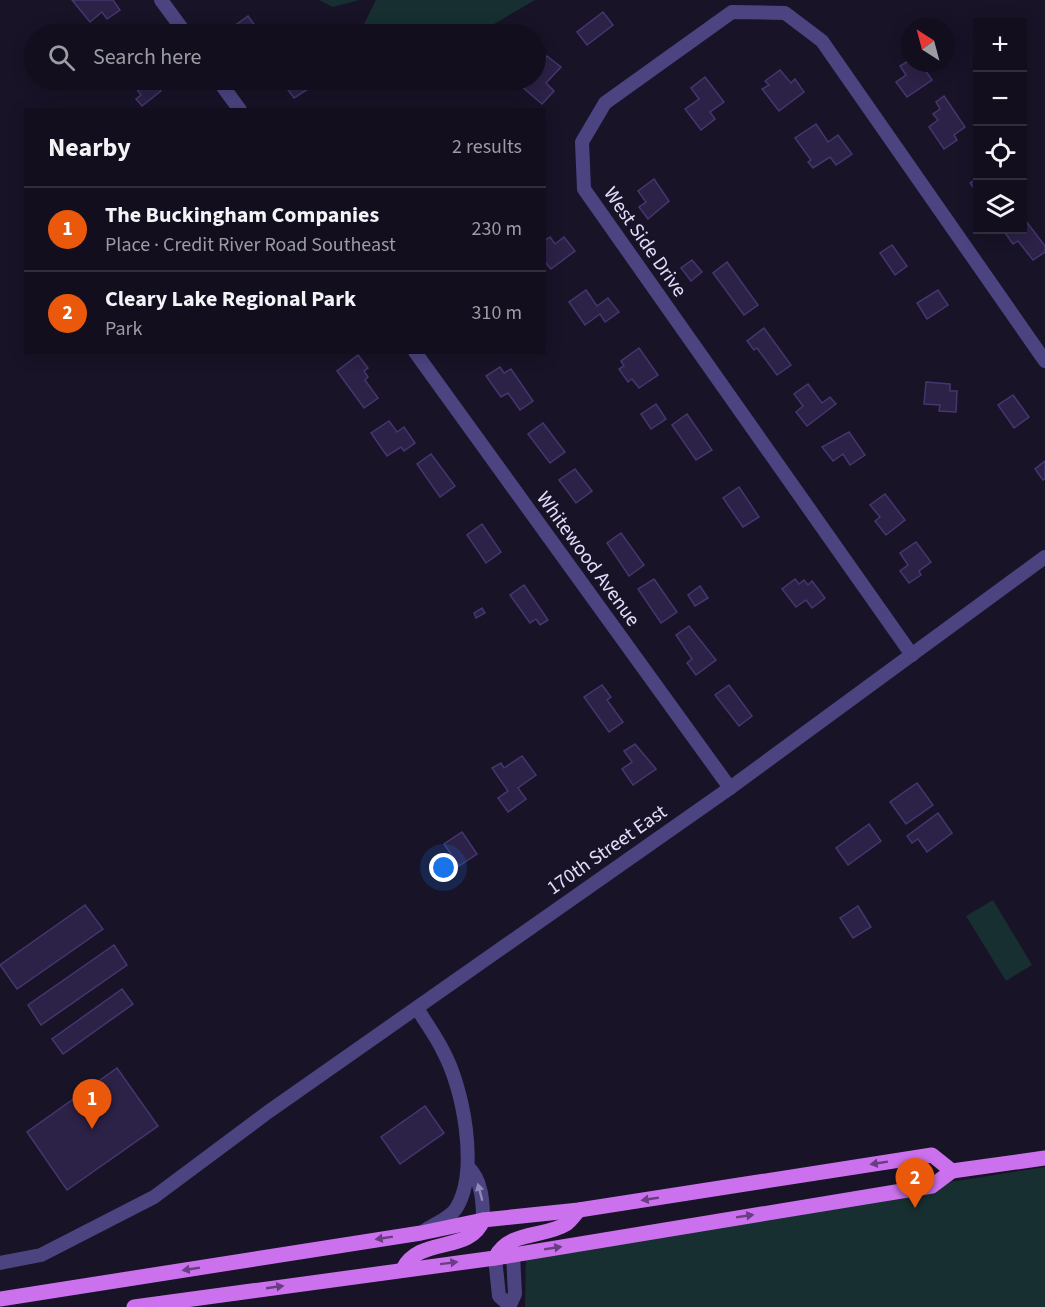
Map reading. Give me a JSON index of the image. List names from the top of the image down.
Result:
{
  "streets": {
    "street": ["West Side Drive", "Whitewood Avenue", "170th Street East"]
  },
  "crossings": [
    ["West Side Drive", "170th Street East"],
    ["Whitewood Avenue", "170th Street East"]
  ],
  "north": "top left",
  "page": {
    "map_buttons": ["+", "−"],
    "search": "Search here",
    "heading": ["Nearby", "2 results"],
    "list": [
      {
        "mark": "1",
        "name": "The Buckingham Companies",
        "note": "Place · Credit River Road Southeast",
        "value": "230 m"
      },
      {
        "mark": "2",
        "name": "Cleary Lake Regional Park",
        "note": "Park",
        "value": "310 m"
      }
    ],
    "pins": ["1", "2"]
  }
}
